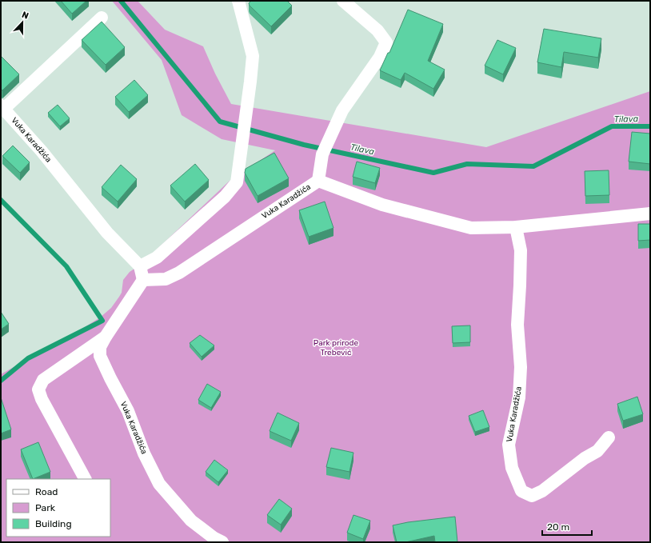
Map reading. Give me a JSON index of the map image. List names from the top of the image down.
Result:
{
  "streets": {
    "street": ["Vuka Karadžića"]
  },
  "water": ["Tilava"],
  "parks": ["Park prirode Trebević"],
  "legend": ["Road", "Park", "Building"],
  "scale_bar": "20 m",
  "north": "top"
}
